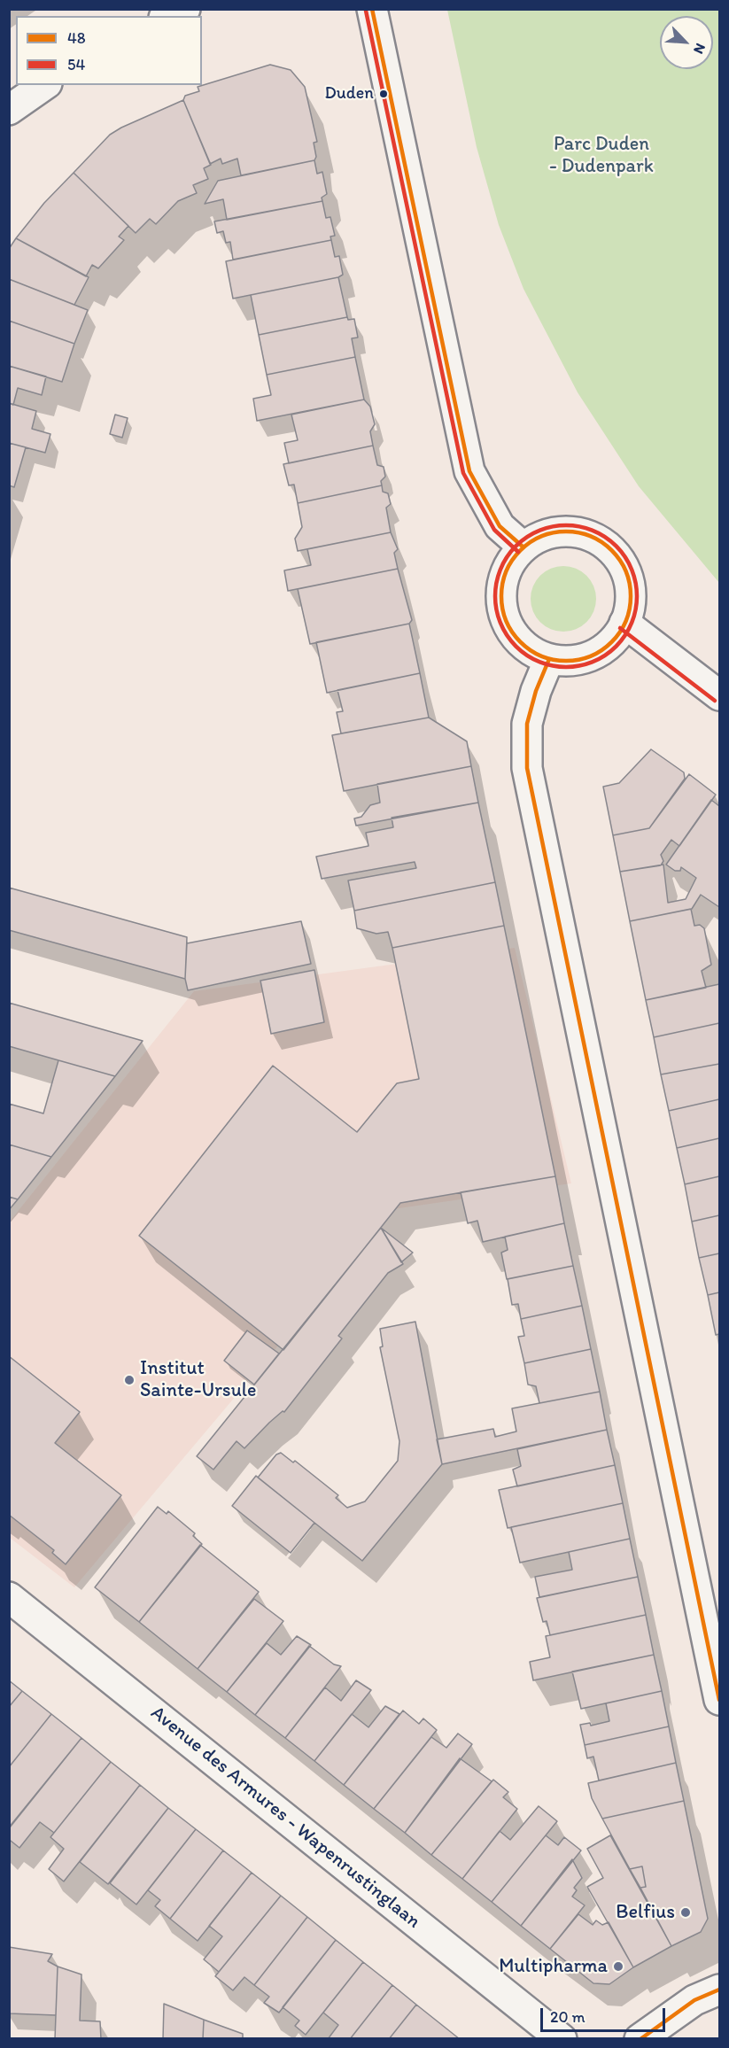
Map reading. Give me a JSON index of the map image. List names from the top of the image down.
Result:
{
  "streets": {
    "street": ["Avenue des Armures - Wapenrustinglaan"]
  },
  "parks": ["Parc Duden - Dudenpark"],
  "places": [
    "Duden",
    "Institut Sainte-Ursule",
    "Belfius",
    "Multipharma"
  ],
  "lines": ["transit line 48", "transit line 54"],
  "legend": ["48", "54"],
  "scale_bar": "20 m",
  "north": "bottom right"
}
